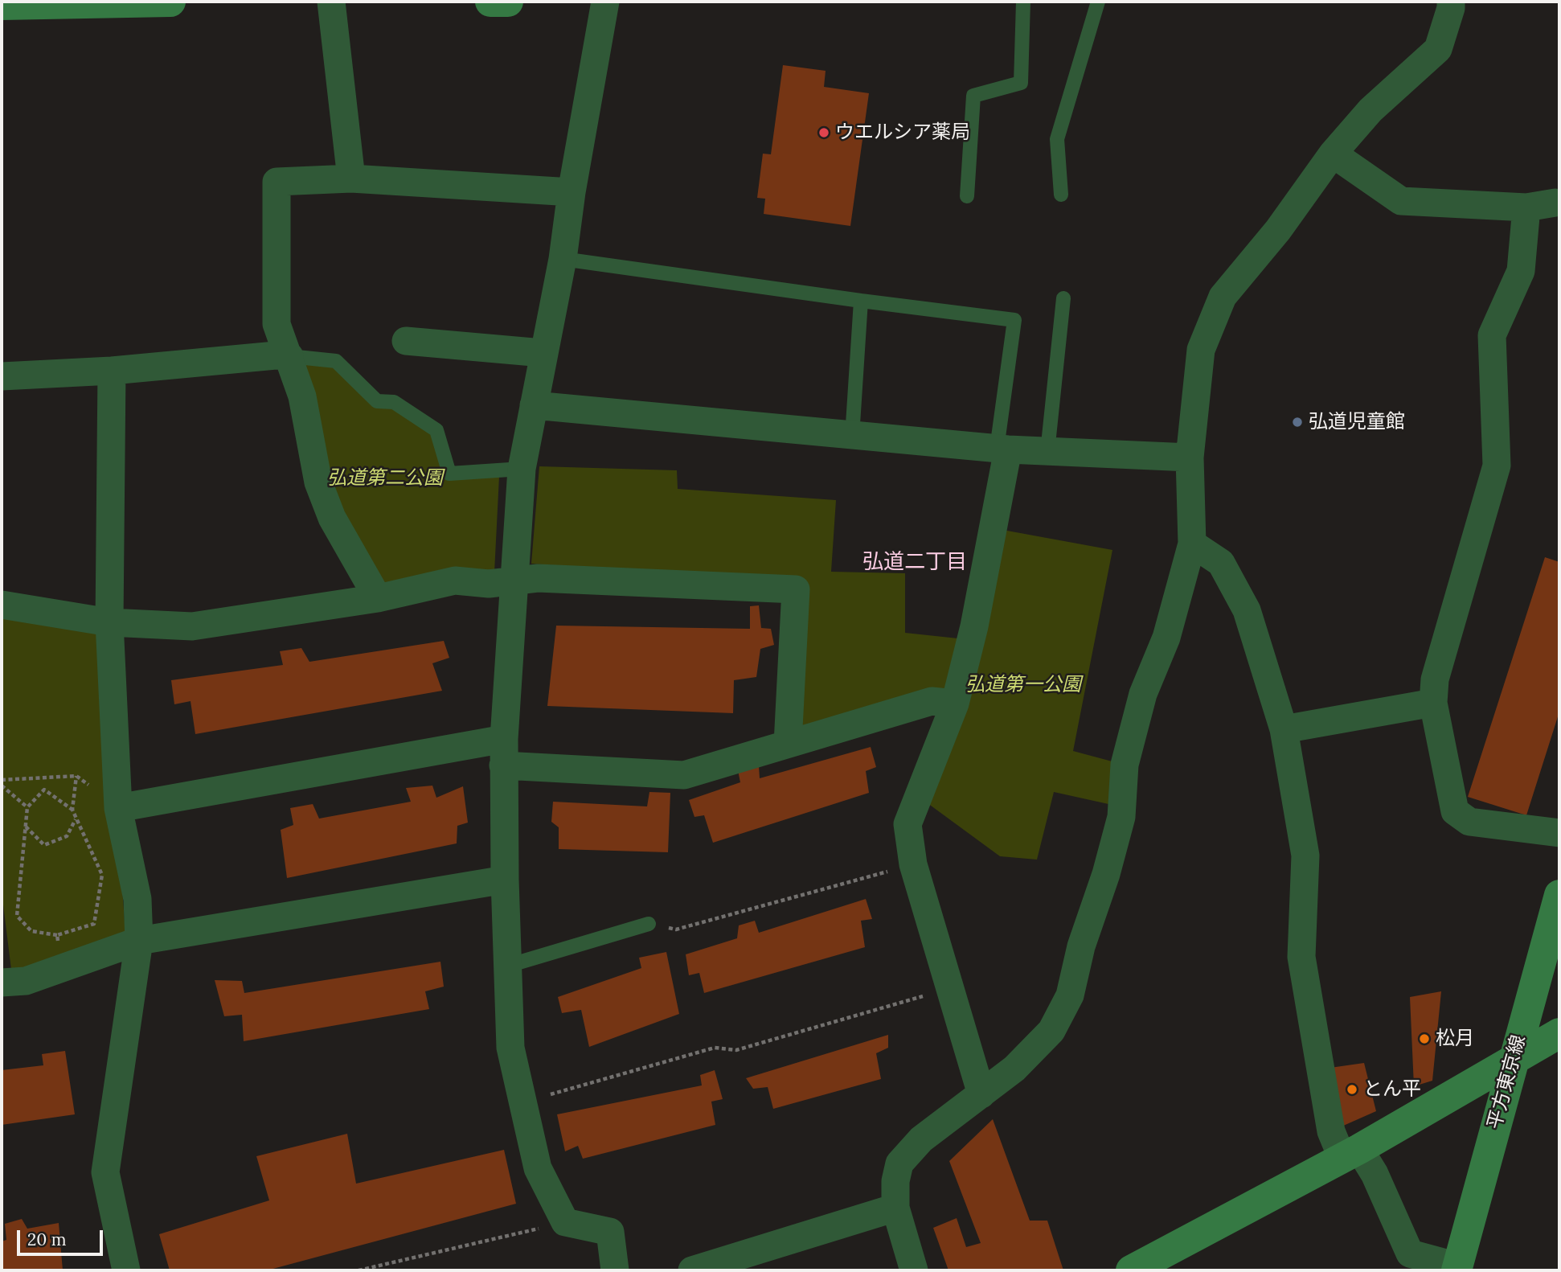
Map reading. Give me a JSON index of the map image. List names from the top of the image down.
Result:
{
  "streets": {
    "street": ["平方東京線"]
  },
  "districts": ["弘道二丁目"],
  "parks": ["弘道第二公園", "弘道第一公園"],
  "places": [
    "ウエルシア薬局",
    "弘道児童館",
    "松月",
    "とん平"
  ],
  "scale_bar": "20 m"
}
